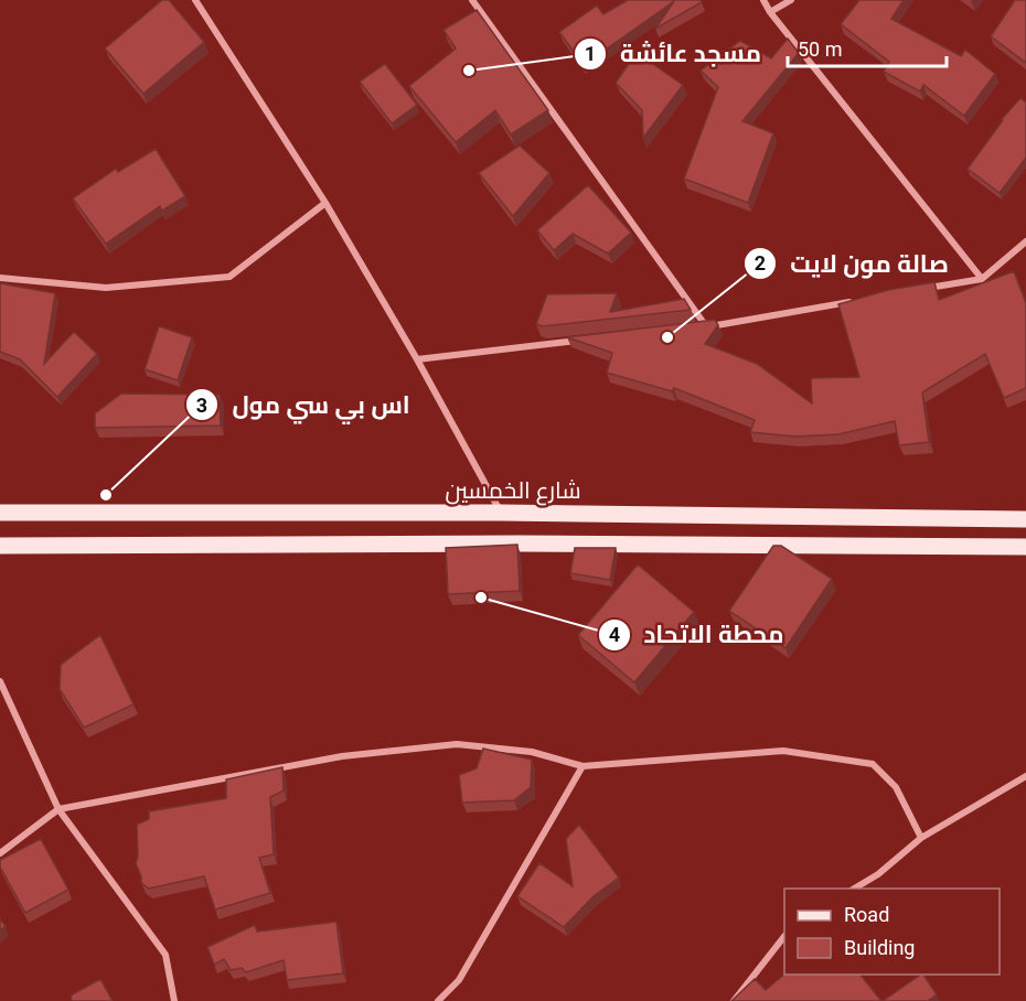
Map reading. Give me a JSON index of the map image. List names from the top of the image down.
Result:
{
  "streets": {
    "main road": ["شارع الخمسين"]
  },
  "places": [
    "مسجد عائشة",
    "صالة مون لايت",
    "اس بي سي مول",
    "محطة الاتحاد"
  ],
  "legend": ["Road", "Building"],
  "scale_bar": "50 m"
}
